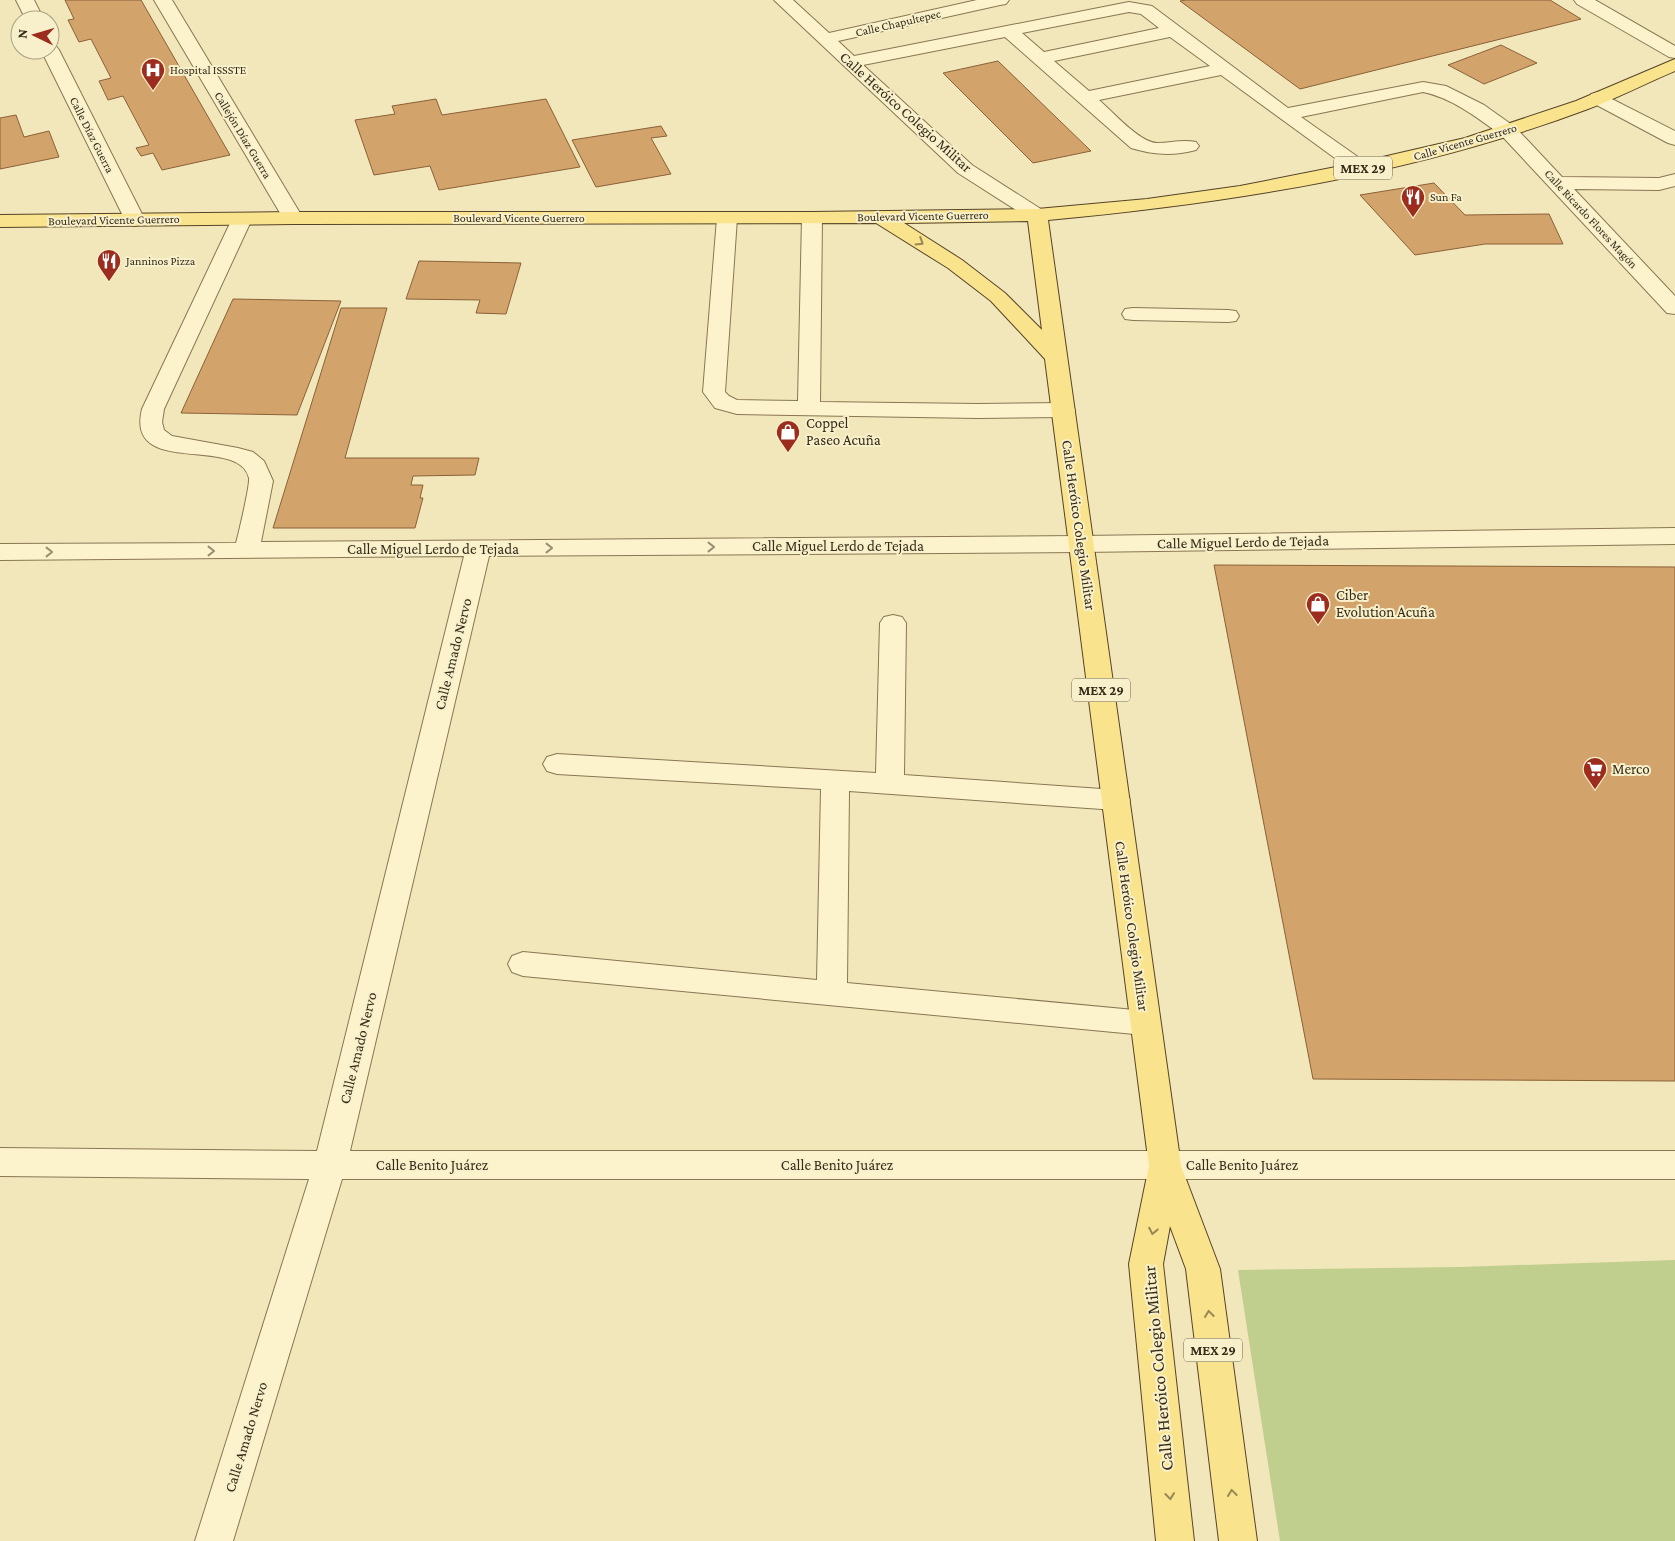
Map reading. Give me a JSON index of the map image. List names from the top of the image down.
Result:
{
  "streets": {
    "main road": [
      "Calle Heróico Colegio Militar",
      "Calle Vicente Guerrero",
      "MEX 29",
      "Boulevard Vicente Guerrero"
    ],
    "street": [
      "Calle Chapultepec",
      "Calle Díaz Guerra",
      "Callejón Díaz Guerra",
      "Calle Ricardo Flores Magón",
      "Calle Miguel Lerdo de Tejada",
      "Calle Amado Nervo",
      "Calle Benito Juárez"
    ]
  },
  "crossings": [
    ["Calle Chapultepec", "Calle Heróico Colegio Militar"],
    ["Calle Heróico Colegio Militar", "Calle Vicente Guerrero"],
    ["Calle Heróico Colegio Militar", "Boulevard Vicente Guerrero"],
    ["Calle Heróico Colegio Militar", "Calle Miguel Lerdo de Tejada"],
    ["Calle Heróico Colegio Militar", "Calle Benito Juárez"],
    ["Calle Díaz Guerra", "Boulevard Vicente Guerrero"],
    ["Callejón Díaz Guerra", "Boulevard Vicente Guerrero"],
    ["Calle Vicente Guerrero", "Boulevard Vicente Guerrero"],
    ["Calle Vicente Guerrero", "Calle Ricardo Flores Magón"],
    ["Calle Miguel Lerdo de Tejada", "Calle Amado Nervo"],
    ["Calle Amado Nervo", "Calle Benito Juárez"]
  ],
  "places": {
    "hospital": ["Hospital ISSSTE"],
    "restaurant": ["Sun Fa", "Janninos Pizza"],
    "shop": ["Coppel Paseo Acuña", "Ciber Evolution Acuña"],
    "supermarket": ["Merco"]
  },
  "north": "left"
}
